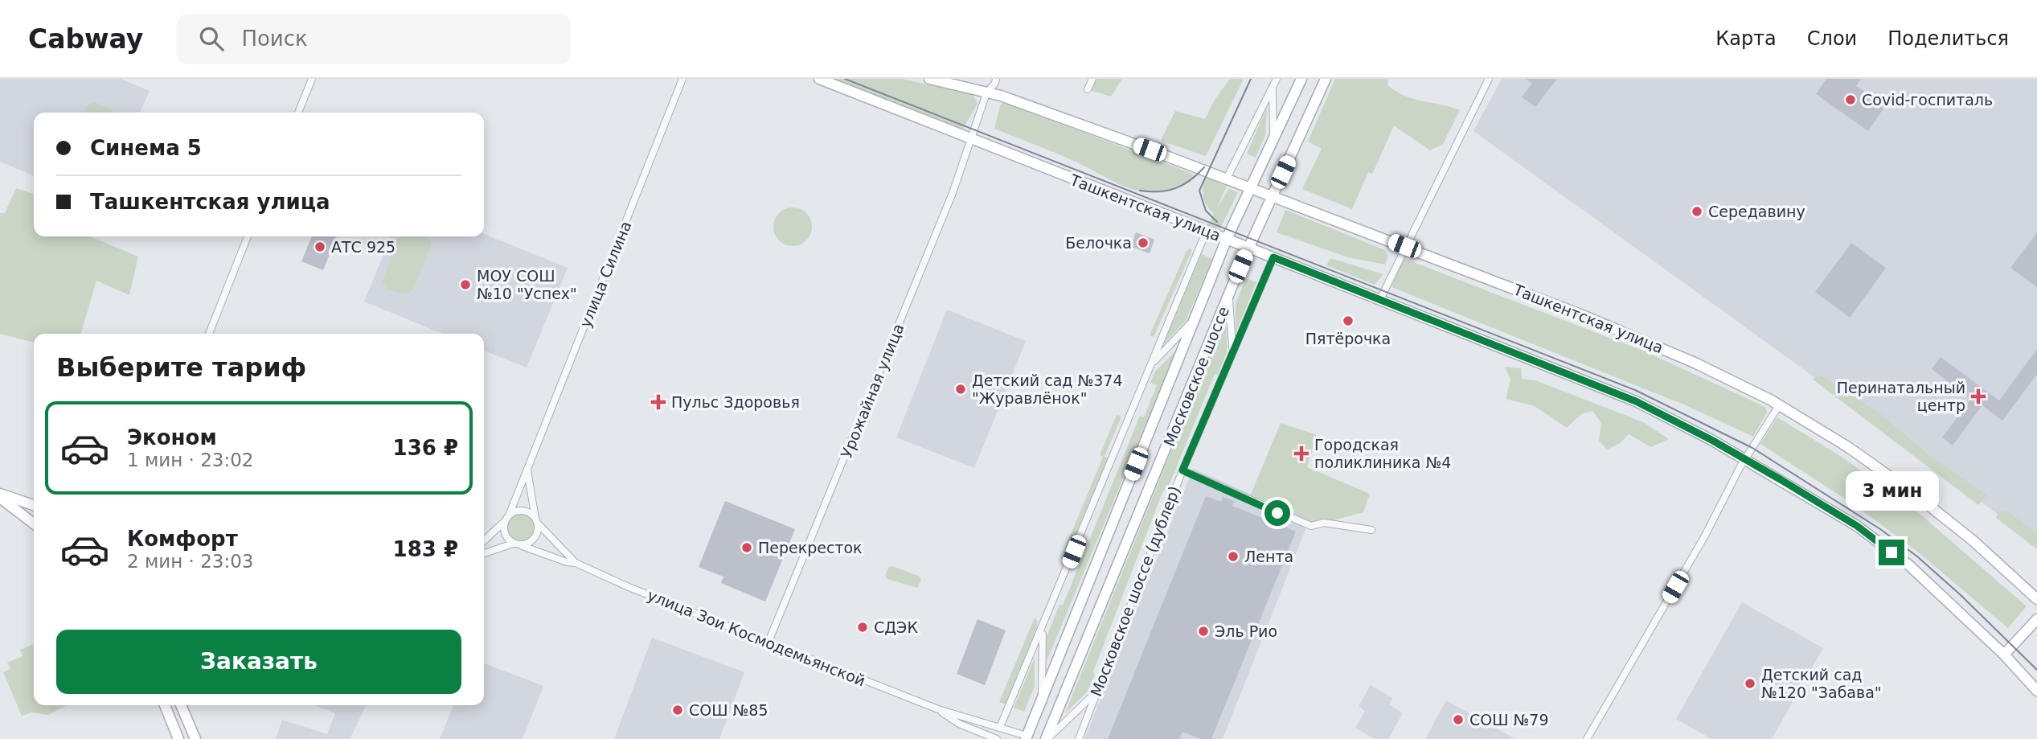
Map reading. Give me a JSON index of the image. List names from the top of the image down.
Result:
{
  "streets": {
    "main road": ["Ташкентская улица", "Московское шоссе"],
    "street": [
      "улица Силина",
      "Урожайная улица",
      "Московское шоссе (дублер)",
      "улица Зои Космодемьянской"
    ]
  },
  "crossings": [
    ["Ташкентская улица", "Московское шоссе"],
    ["Ташкентская улица", "Урожайная улица"],
    ["Ташкентская улица", "Московское шоссе (дублер)"],
    ["улица Силина", "улица Зои Космодемьянской"],
    ["Московское шоссе", "улица Зои Космодемьянской"],
    ["Урожайная улица", "улица Зои Космодемьянской"]
  ],
  "places": {
    "other": [
      "Covid-госпиталь",
      "Середавину",
      "Белочка",
      "АТС 925",
      "МОУ СОШ №10 \"Успех\"",
      "Пятёрочка",
      "Детский сад №374 \"Журавлёнок\"",
      "Перекресток",
      "Лента",
      "СДЭК",
      "Эль Рио",
      "Детский сад №120 \"Забава\"",
      "СОШ №85",
      "СОШ №79"
    ],
    "health": ["Перинатальный центр", "Пульс Здоровья", "Городская поликлиника №4"]
  },
  "page": {
    "header": "Cabway",
    "search": "Поиск",
    "nav": ["Карта", "Слои", "Поделиться"],
    "banner": ["Синема 5", "Ташкентская улица"],
    "heading": "Выберите тариф",
    "list": [
      {
        "name": "Эконом",
        "note": "1 мин · 23:02",
        "value": "136 ₽"
      },
      {
        "name": "Комфорт",
        "note": "2 мин · 23:03",
        "value": "183 ₽"
      }
    ],
    "bubble": "3 мин",
    "buttons": "Заказать"
  }
}
